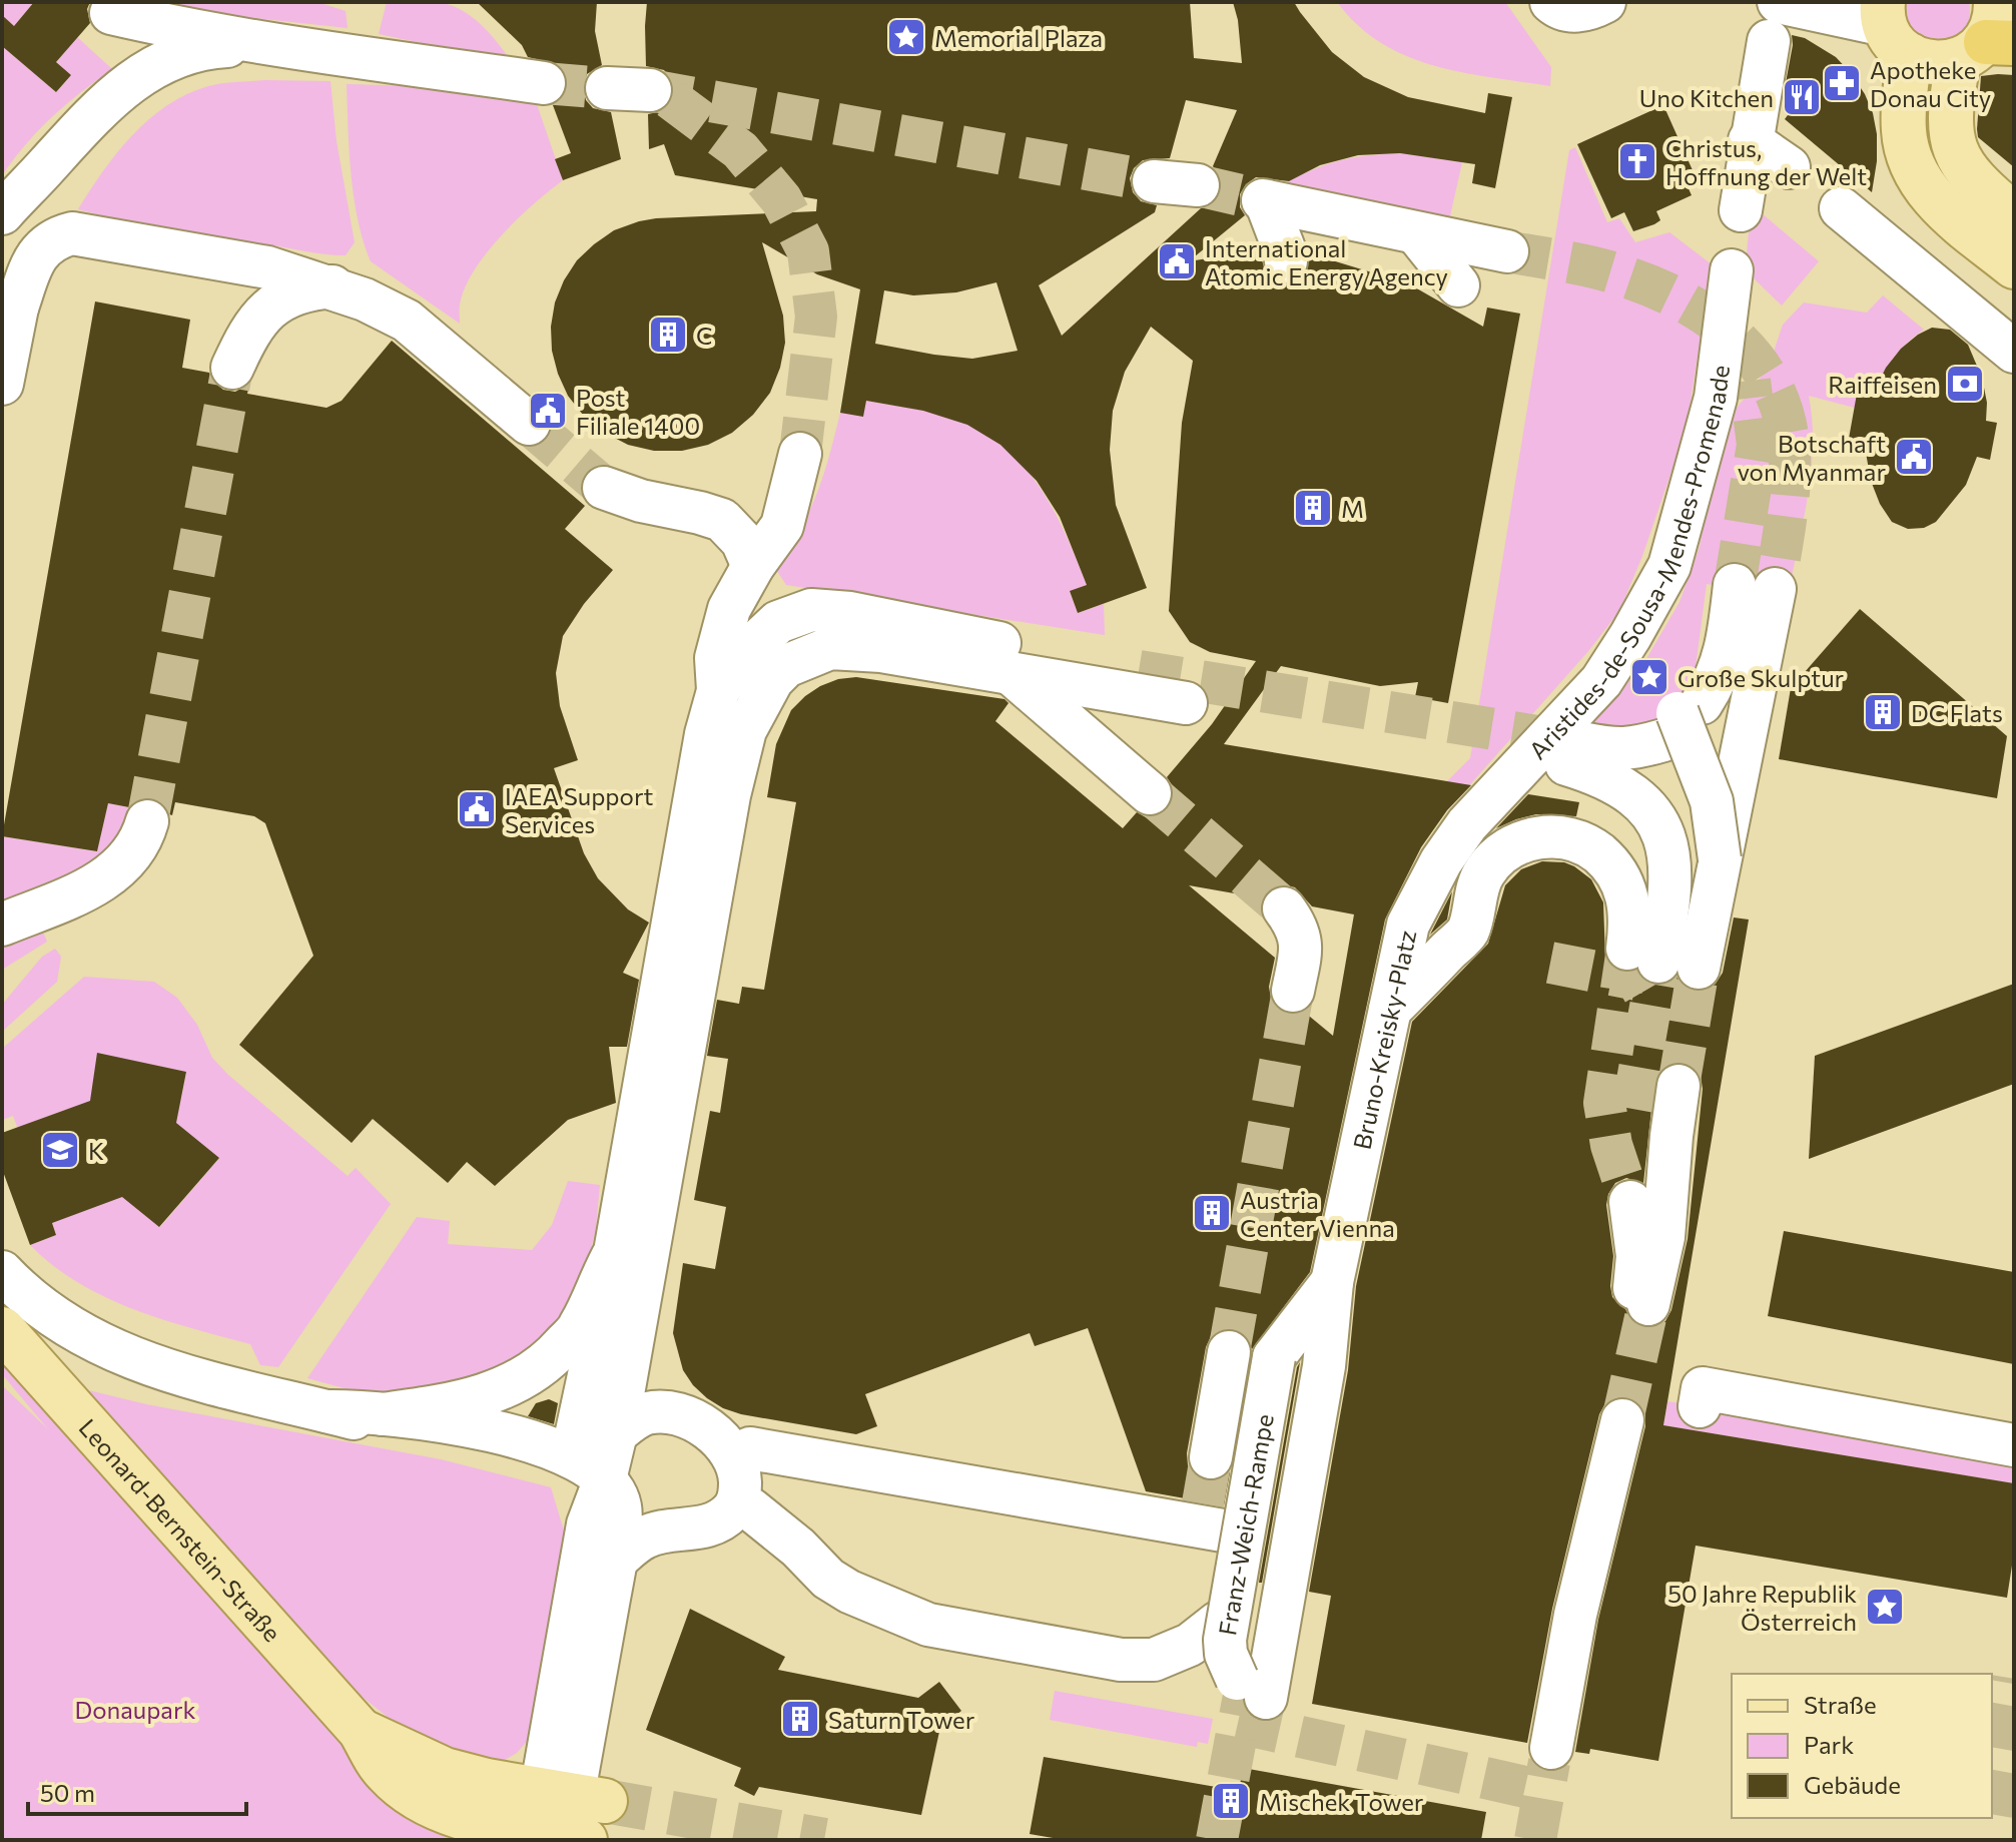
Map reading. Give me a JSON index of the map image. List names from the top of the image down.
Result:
{
  "streets": {
    "main road": ["Leonard-Bernstein-Straße"],
    "street": ["Aristides-de-Sousa-Mendes-Promenade", "Bruno-Kreisky-Platz", "Franz-Weich-Rampe"]
  },
  "crossings": [
    ["Aristides-de-Sousa-Mendes-Promenade", "Bruno-Kreisky-Platz"],
    ["Bruno-Kreisky-Platz", "Franz-Weich-Rampe"]
  ],
  "parks": ["Donaupark"],
  "places": {
    "place": ["Memorial Plaza", "Große Skulptur", "50 Jahre Republik Österreich"],
    "pharmacy": ["Apotheke Donau City"],
    "restaurant": ["Uno Kitchen"],
    "church": ["Christus, Hoffnung der Welt"],
    "public building": [
      "International Atomic Energy Agency",
      "Post Filiale 1400",
      "Botschaft von Myanmar",
      "IAEA Support Services"
    ],
    "building": [
      "C",
      "M",
      "DC Flats",
      "Austria Center Vienna",
      "Saturn Tower",
      "Mischek Tower"
    ],
    "bank": ["Raiffeisen"],
    "school or university": ["K"]
  },
  "legend": ["Straße", "Park", "Gebäude"],
  "scale_bar": "50 m"
}
